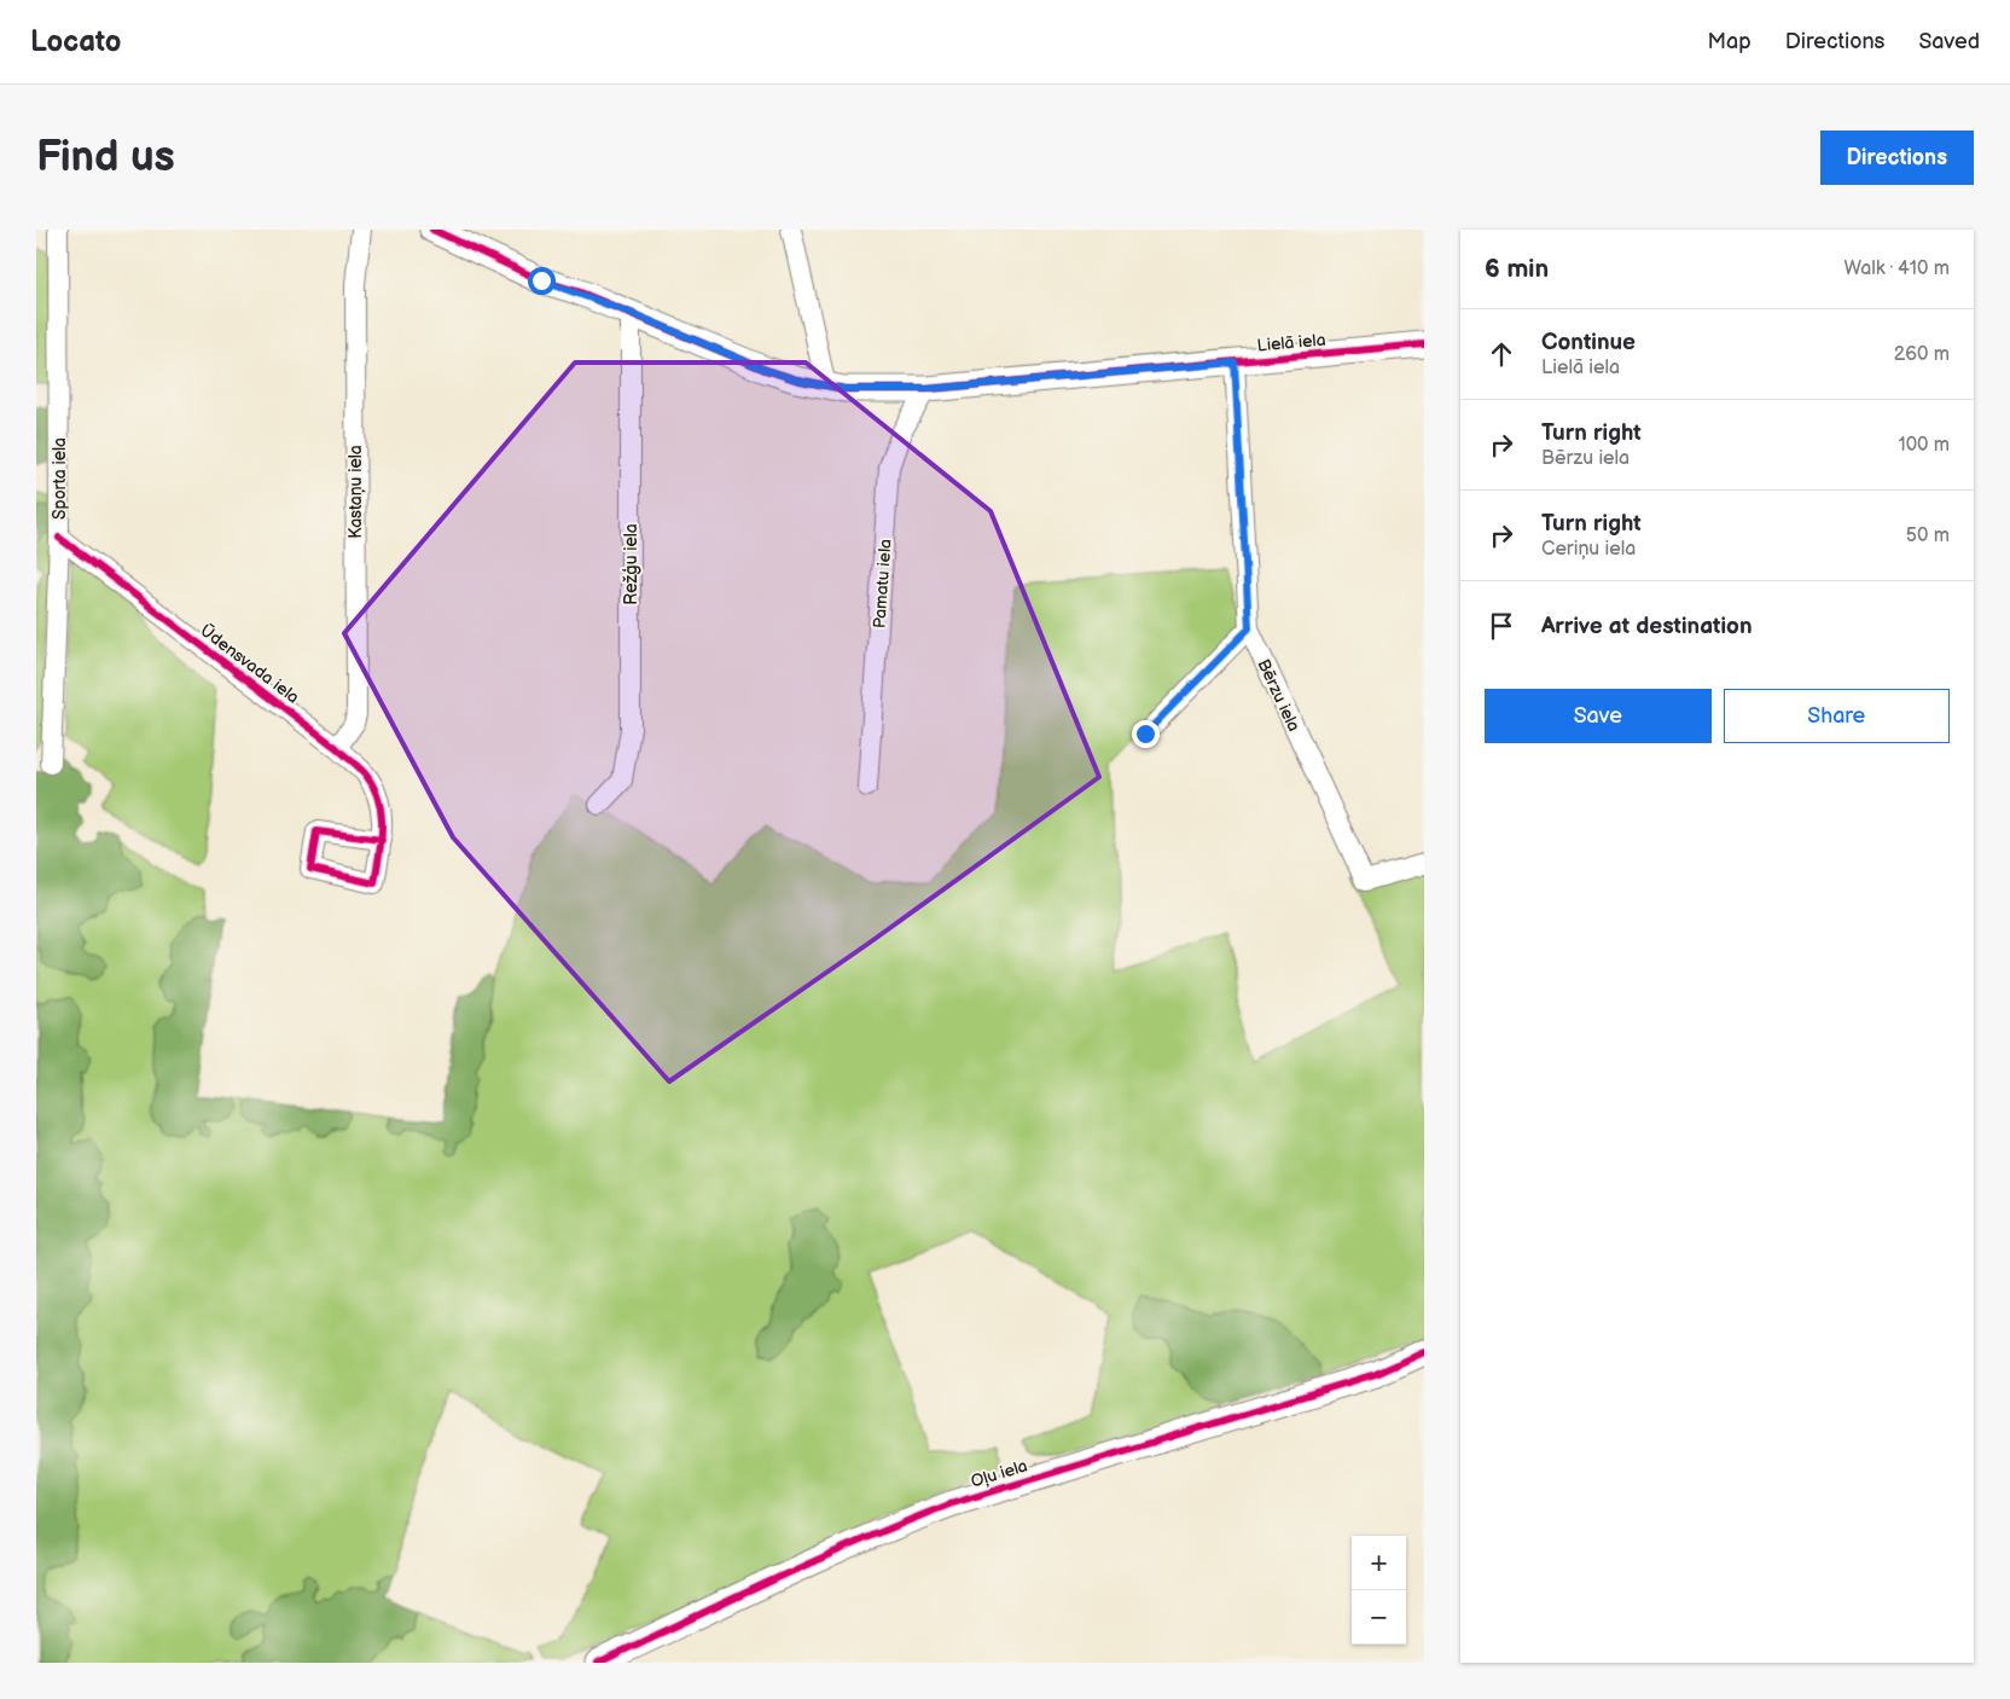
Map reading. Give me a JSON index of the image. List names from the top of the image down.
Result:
{
  "streets": {
    "street": [
      "Lielā iela",
      "Sporta iela",
      "Kastaņu iela",
      "Režģu iela",
      "Pamatu iela",
      "Ūdensvada iela",
      "Bērzu iela",
      "Oļu iela"
    ]
  },
  "crossings": [
    ["Lielā iela", "Režģu iela"],
    ["Lielā iela", "Pamatu iela"],
    ["Lielā iela", "Bērzu iela"],
    ["Sporta iela", "Ūdensvada iela"],
    ["Kastaņu iela", "Ūdensvada iela"]
  ],
  "page": {
    "header": "Locato",
    "nav": ["Map", "Directions", "Saved"],
    "buttons": [
      "Directions",
      ["Save", "Share"]
    ],
    "title": "Find us",
    "heading": ["6 min", "Walk · 410 m"],
    "list": [
      ["Continue", "Lielā iela", "260 m"],
      ["Turn right", "Bērzu iela", "100 m"],
      ["Turn right", "Ceriņu iela", "50 m"],
      "Arrive at destination"
    ],
    "map_buttons": ["+", "−"]
  }
}
